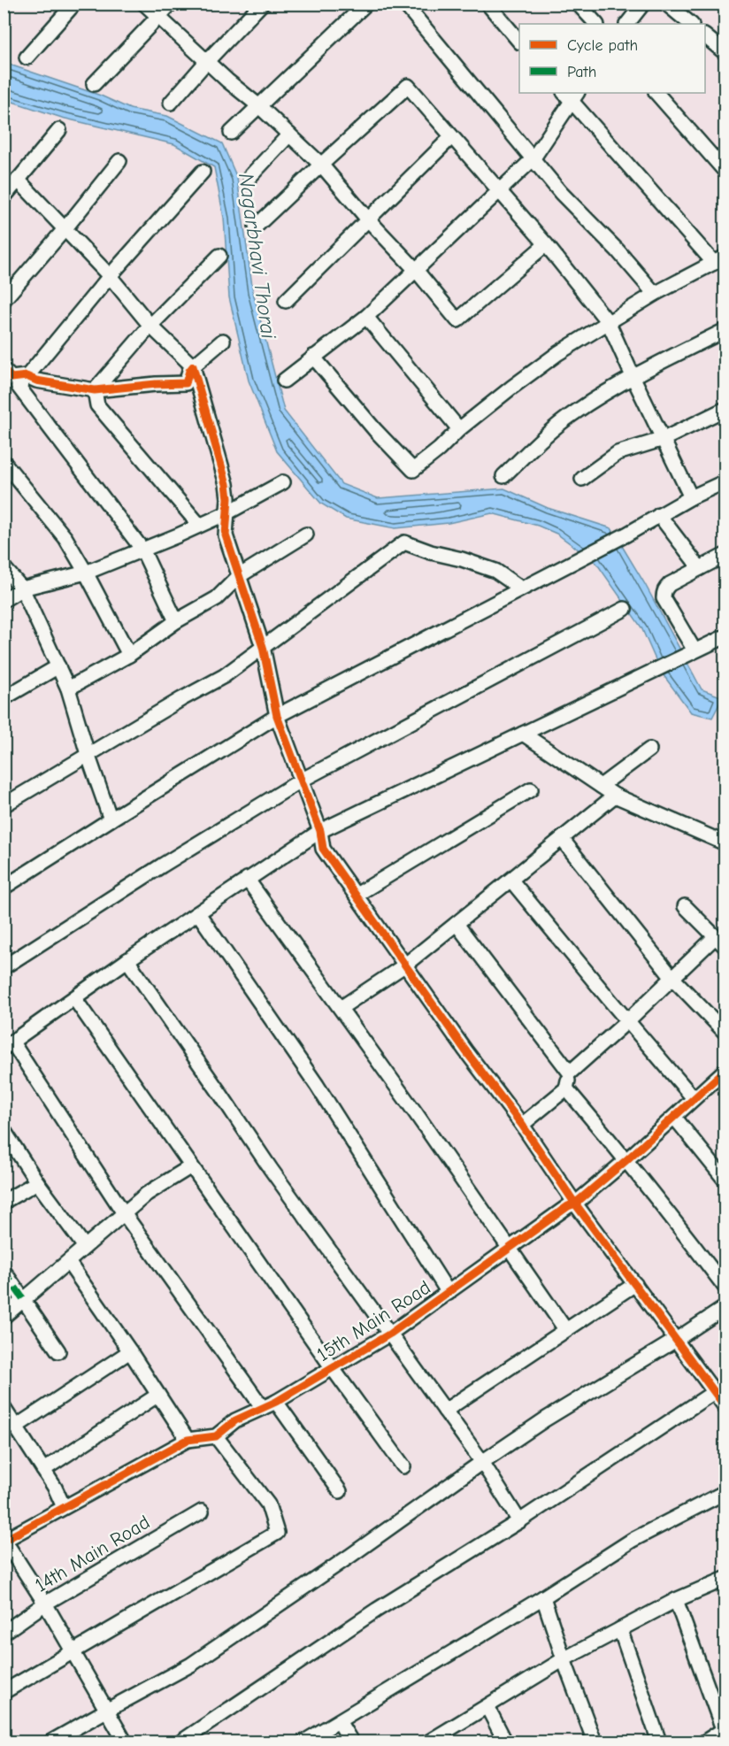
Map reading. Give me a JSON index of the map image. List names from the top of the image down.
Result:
{
  "streets": {
    "street": ["15th Main Road", "14th Main Road"]
  },
  "water": ["Nagarbhavi Thorai"],
  "legend": ["Cycle path", "Path"]
}
